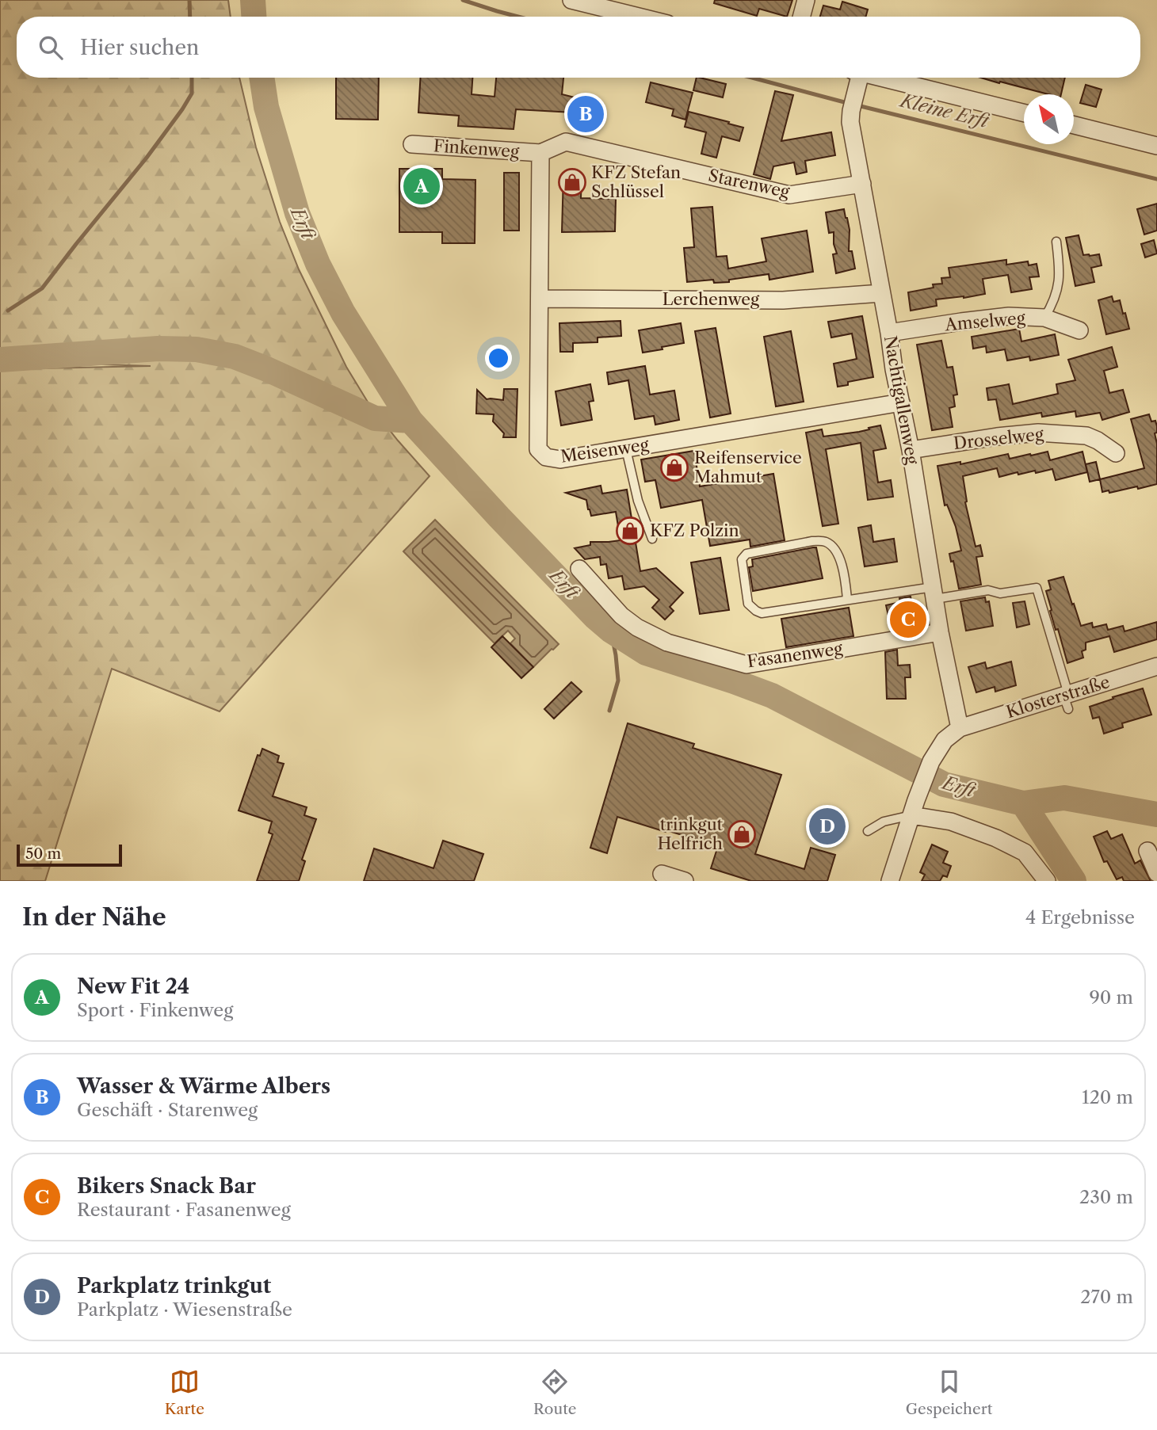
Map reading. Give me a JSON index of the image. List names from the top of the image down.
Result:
{
  "streets": {
    "street": [
      "Finkenweg",
      "Starenweg",
      "Lerchenweg",
      "Amselweg",
      "Nachtigallenweg",
      "Drosselweg",
      "Meisenweg",
      "Fasanenweg",
      "Klosterstraße"
    ]
  },
  "crossings": [
    ["Finkenweg", "Starenweg"],
    ["Finkenweg", "Meisenweg"],
    ["Starenweg", "Nachtigallenweg"],
    ["Starenweg", "Meisenweg"],
    ["Lerchenweg", "Nachtigallenweg"],
    ["Lerchenweg", "Meisenweg"],
    ["Amselweg", "Nachtigallenweg"],
    ["Nachtigallenweg", "Drosselweg"],
    ["Nachtigallenweg", "Meisenweg"],
    ["Nachtigallenweg", "Fasanenweg"],
    ["Nachtigallenweg", "Klosterstraße"]
  ],
  "water": ["Kleine Erft", "Erft"],
  "places": {
    "shop": [
      "KFZ Stefan Schlüssel",
      "Reifenservice Mahmut",
      "KFZ Polzin",
      "trinkgut Helfrich"
    ]
  },
  "scale_bar": "50 m",
  "north": "top left",
  "page": {
    "search": "Hier suchen",
    "pins": [
      "B",
      "A",
      "C",
      "D"
    ],
    "scale": "50 m",
    "heading": ["In der Nähe", "4 Ergebnisse"],
    "list": [
      {
        "mark": "A",
        "name": "New Fit 24",
        "note": "Sport · Finkenweg",
        "value": "90 m"
      },
      {
        "mark": "B",
        "name": "Wasser & Wärme Albers",
        "note": "Geschäft · Starenweg",
        "value": "120 m"
      },
      {
        "mark": "C",
        "name": "Bikers Snack Bar",
        "note": "Restaurant · Fasanenweg",
        "value": "230 m"
      },
      {
        "mark": "D",
        "name": "Parkplatz trinkgut",
        "note": "Parkplatz · Wiesenstraße",
        "value": "270 m"
      }
    ],
    "nav": ["Karte", "Route", "Gespeichert"]
  }
}
